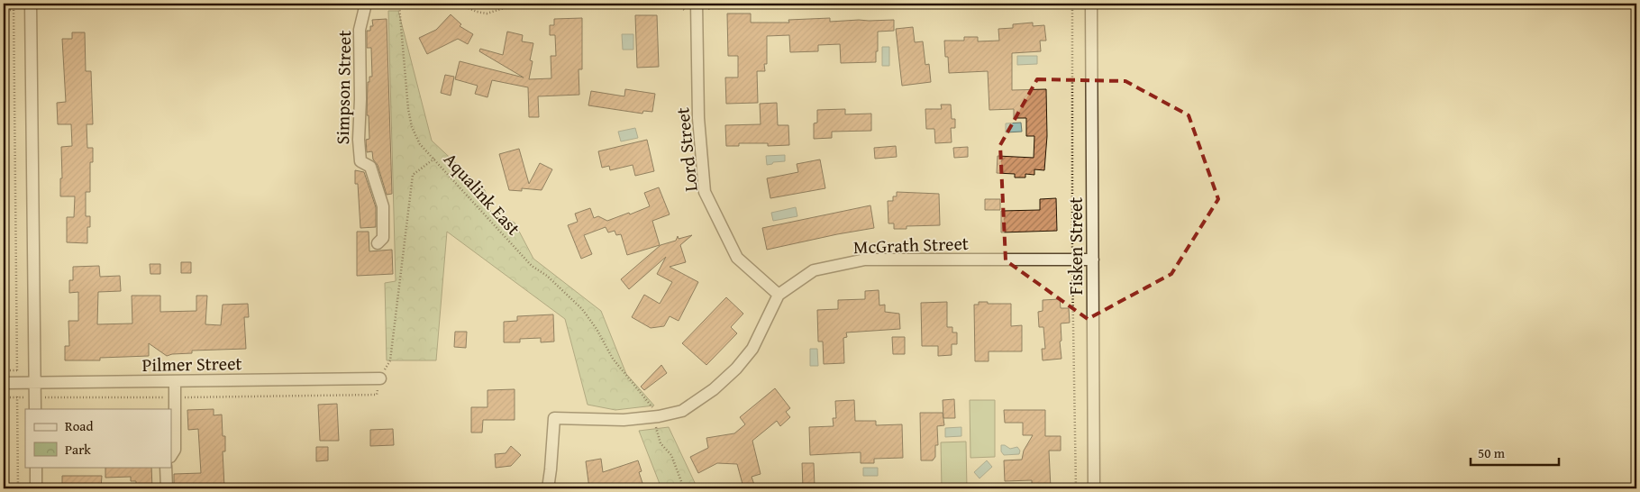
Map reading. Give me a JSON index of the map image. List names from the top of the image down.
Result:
{
  "streets": {
    "street": [
      "Simpson Street",
      "Lord Street",
      "McGrath Street",
      "Fisken Street",
      "Pilmer Street"
    ],
    "path": ["Aqualink East"]
  },
  "crossings": [
    ["Lord Street", "McGrath Street"],
    ["Aqualink East", "McGrath Street"],
    ["McGrath Street", "Fisken Street"]
  ],
  "legend": ["Road", "Park"],
  "scale_bar": "50 m"
}
